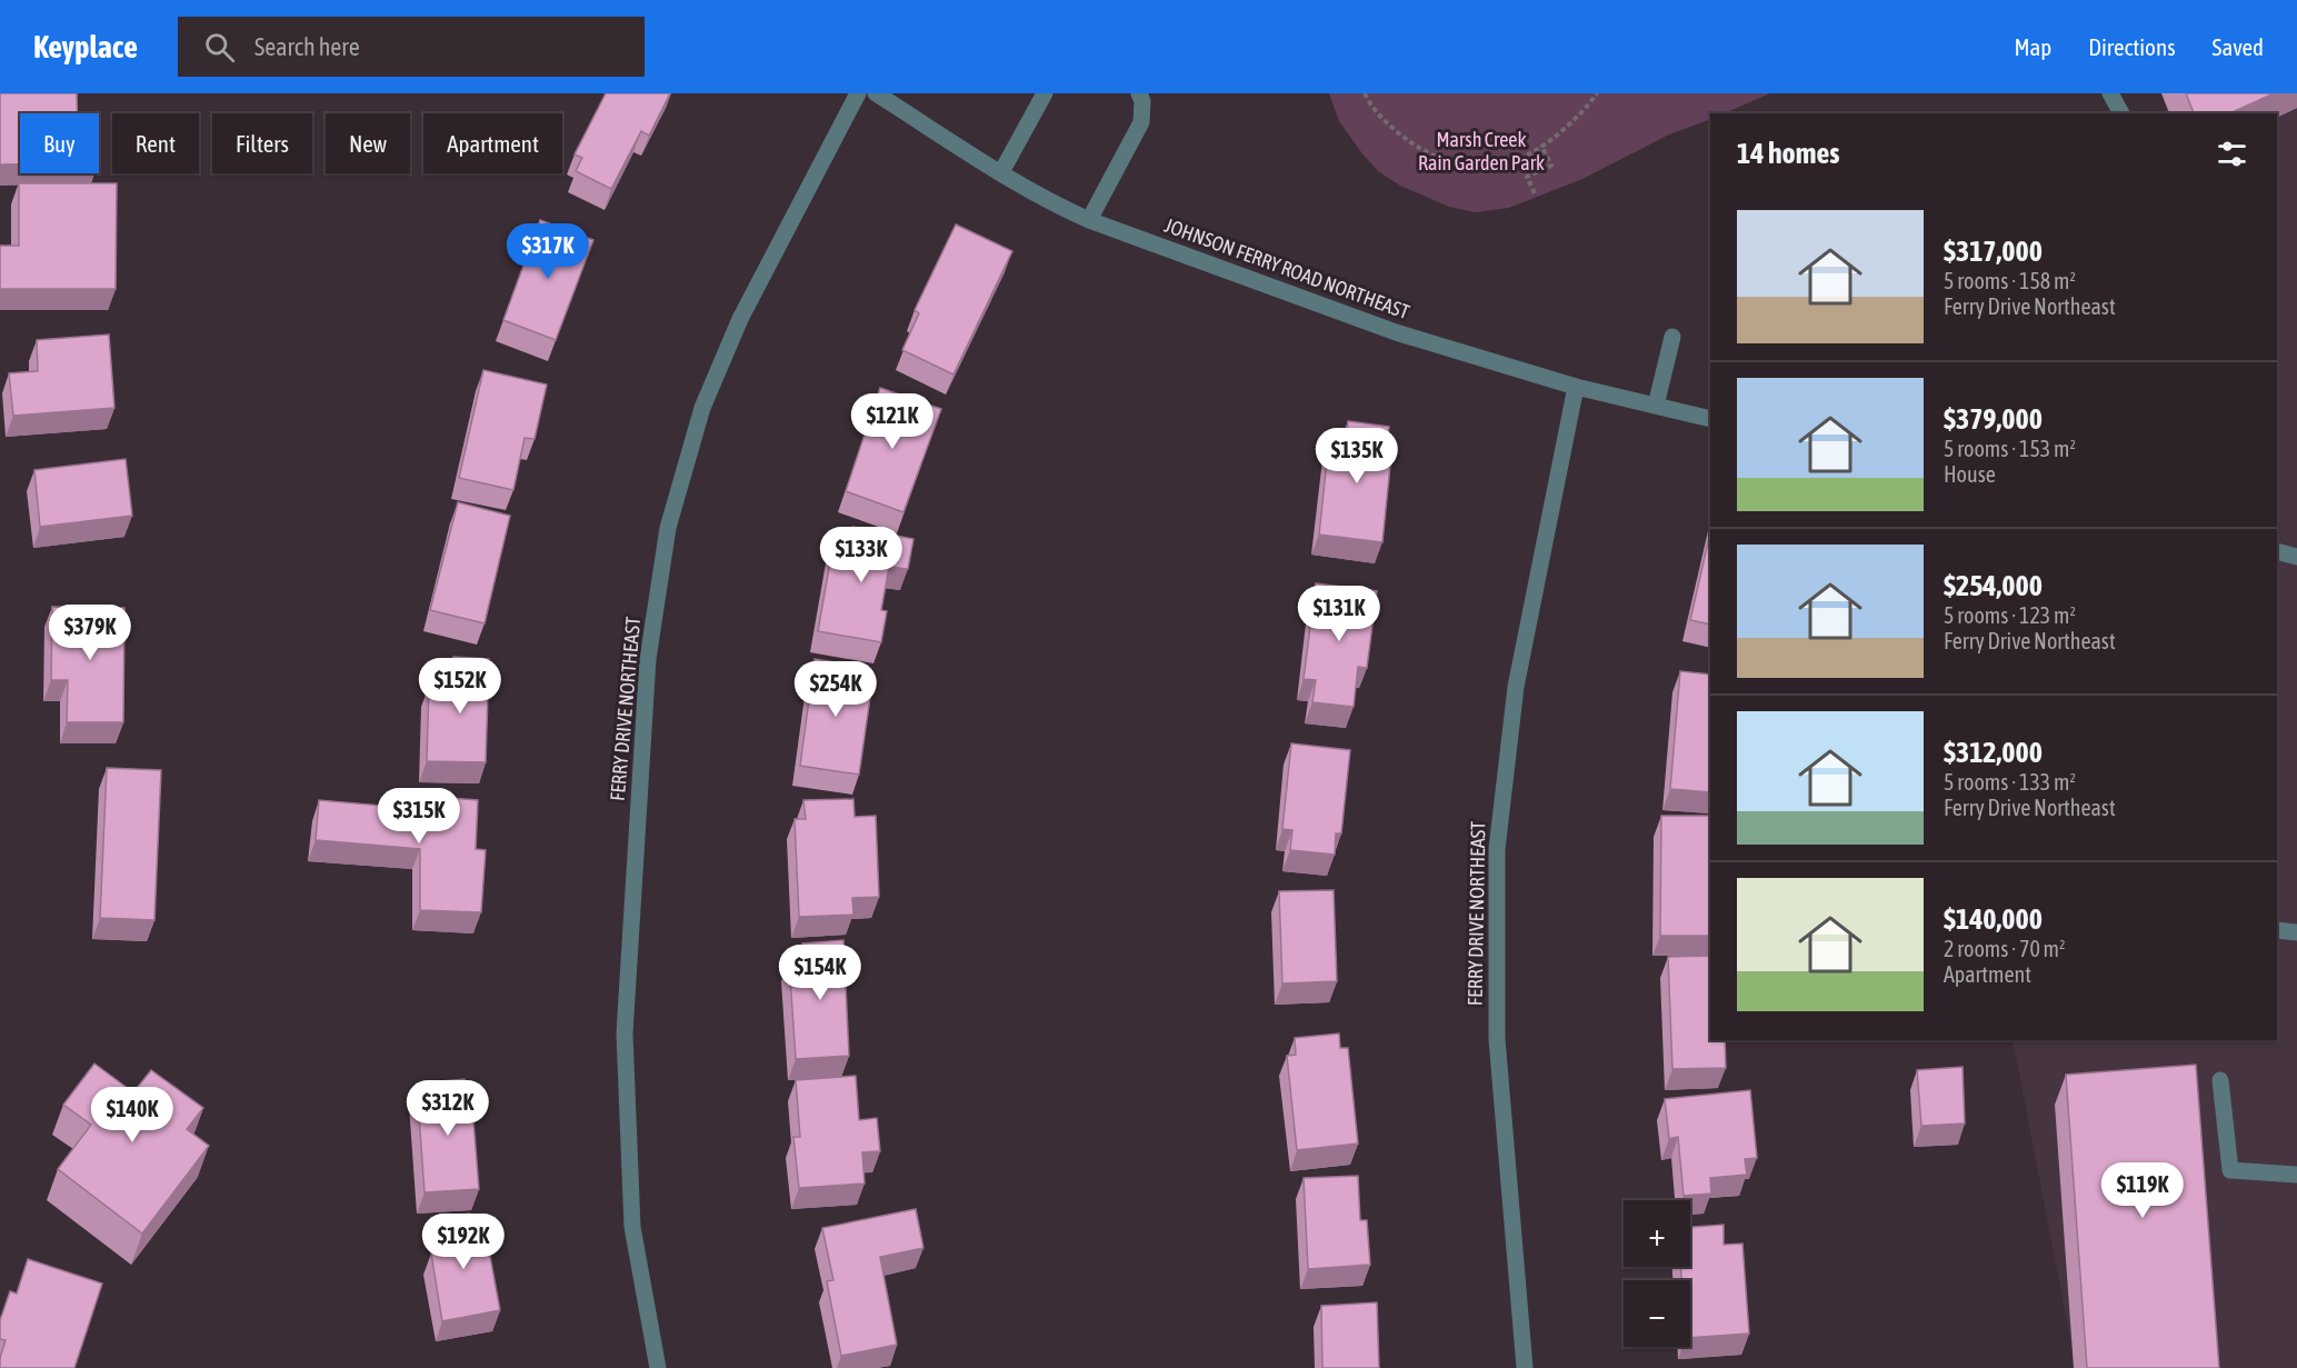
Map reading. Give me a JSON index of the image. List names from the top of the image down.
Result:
{
  "streets": {
    "street": ["JOHNSON FERRY ROAD NORTHEAST", "FERRY DRIVE NORTHEAST"]
  },
  "crossings": [
    ["JOHNSON FERRY ROAD NORTHEAST", "FERRY DRIVE NORTHEAST"]
  ],
  "parks": ["Marsh Creek Rain Garden Park"],
  "page": {
    "header": "Keyplace",
    "search": "Search here",
    "nav": ["Map", "Directions", "Saved"],
    "chip": [
      "Buy",
      "Rent",
      "Filters",
      "New",
      "Apartment"
    ],
    "heading": "14 homes",
    "list": [
      {
        "name": "$317,000",
        "note": "5 rooms · 158 m² · Ferry Drive Northeast"
      },
      {
        "name": "$379,000",
        "note": "5 rooms · 153 m² · House"
      },
      {
        "name": "$254,000",
        "note": "5 rooms · 123 m² · Ferry Drive Northeast"
      },
      {
        "name": "$312,000",
        "note": "5 rooms · 133 m² · Ferry Drive Northeast"
      },
      {
        "name": "$140,000",
        "note": "2 rooms · 70 m² · Apartment"
      }
    ],
    "price": [
      "$317K",
      "$121K",
      "$135K",
      "$133K",
      "$131K",
      "$379K",
      "$152K",
      "$254K",
      "$315K",
      "$154K",
      "$312K",
      "$140K",
      "$119K",
      "$192K"
    ],
    "map_buttons": ["+", "−"]
  }
}
